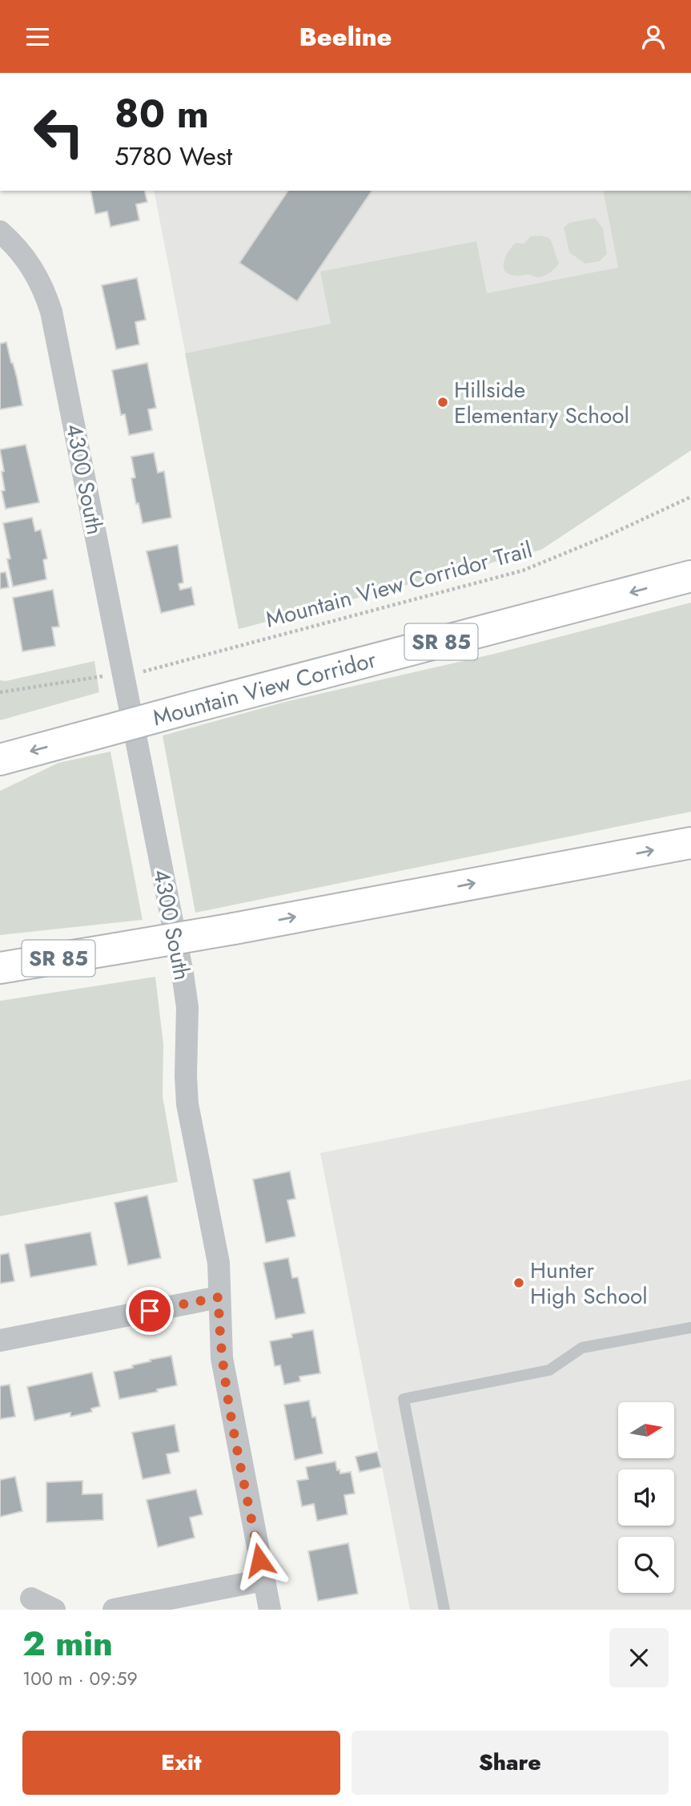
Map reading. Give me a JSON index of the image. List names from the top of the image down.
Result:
{
  "streets": {
    "highway": ["SR 85", "Mountain View Corridor"],
    "street": ["4300 South"],
    "path": ["Mountain View Corridor Trail"]
  },
  "places": ["Hillside Elementary School", "Hunter High School"],
  "north": "right",
  "page": {
    "header": "Beeline",
    "turn": ["80 m", "5780 West"],
    "heading": ["2 min", "100 m · 09:59"],
    "buttons": ["Exit", "Share"]
  }
}
